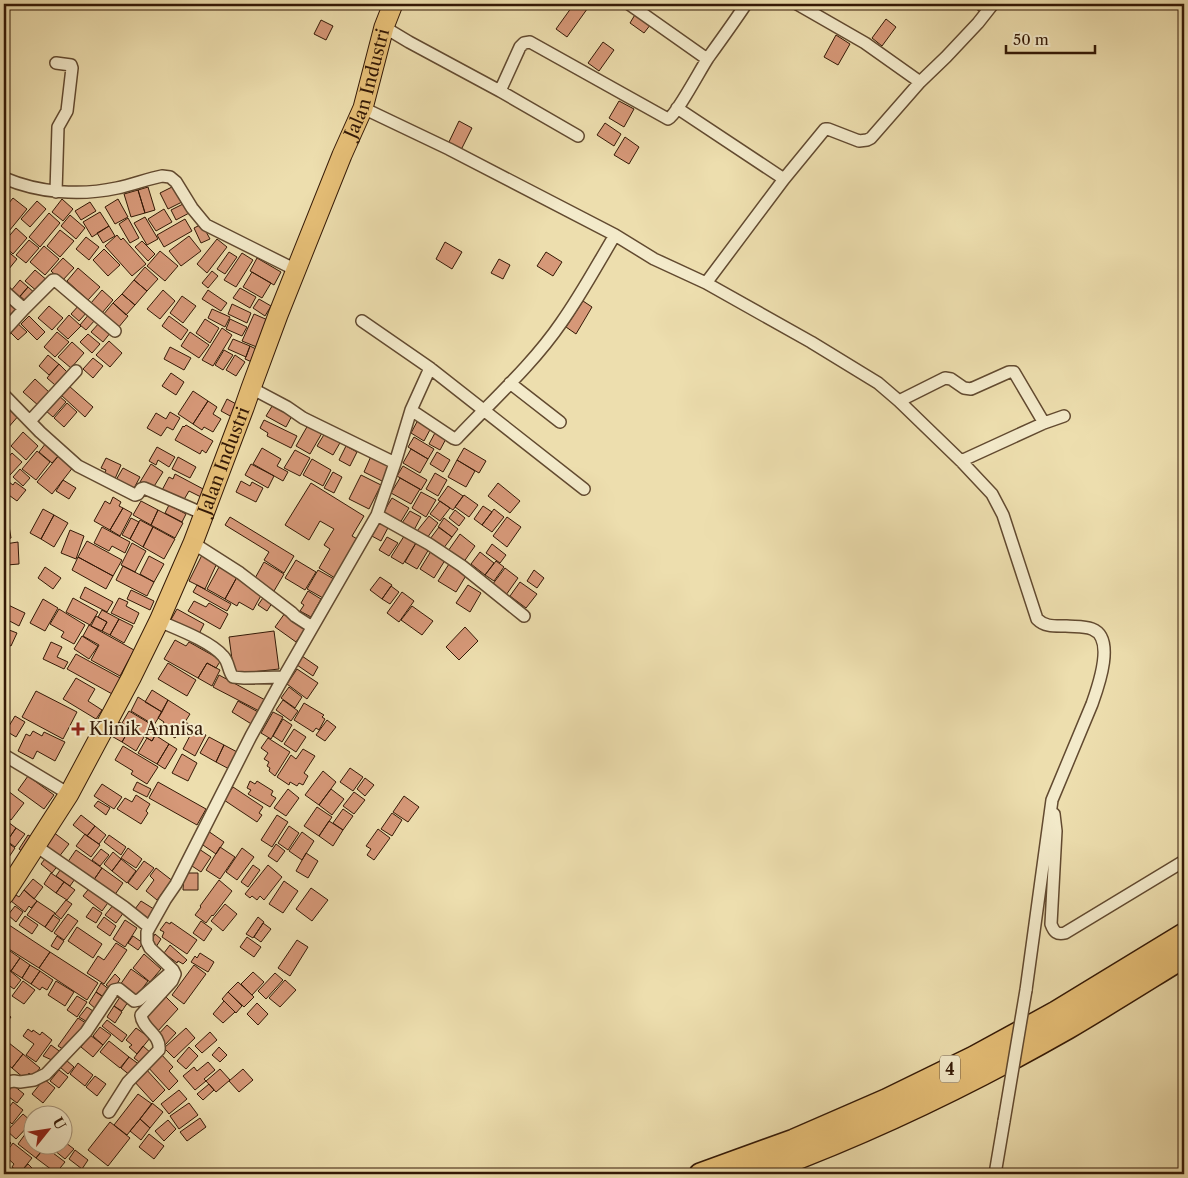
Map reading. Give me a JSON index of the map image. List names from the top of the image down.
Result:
{
  "streets": {
    "highway": ["4"],
    "main road": ["Jalan Industri"]
  },
  "places": {
    "health": ["Klinik Annisa"]
  },
  "scale_bar": "50 m",
  "north": "top right"
}
